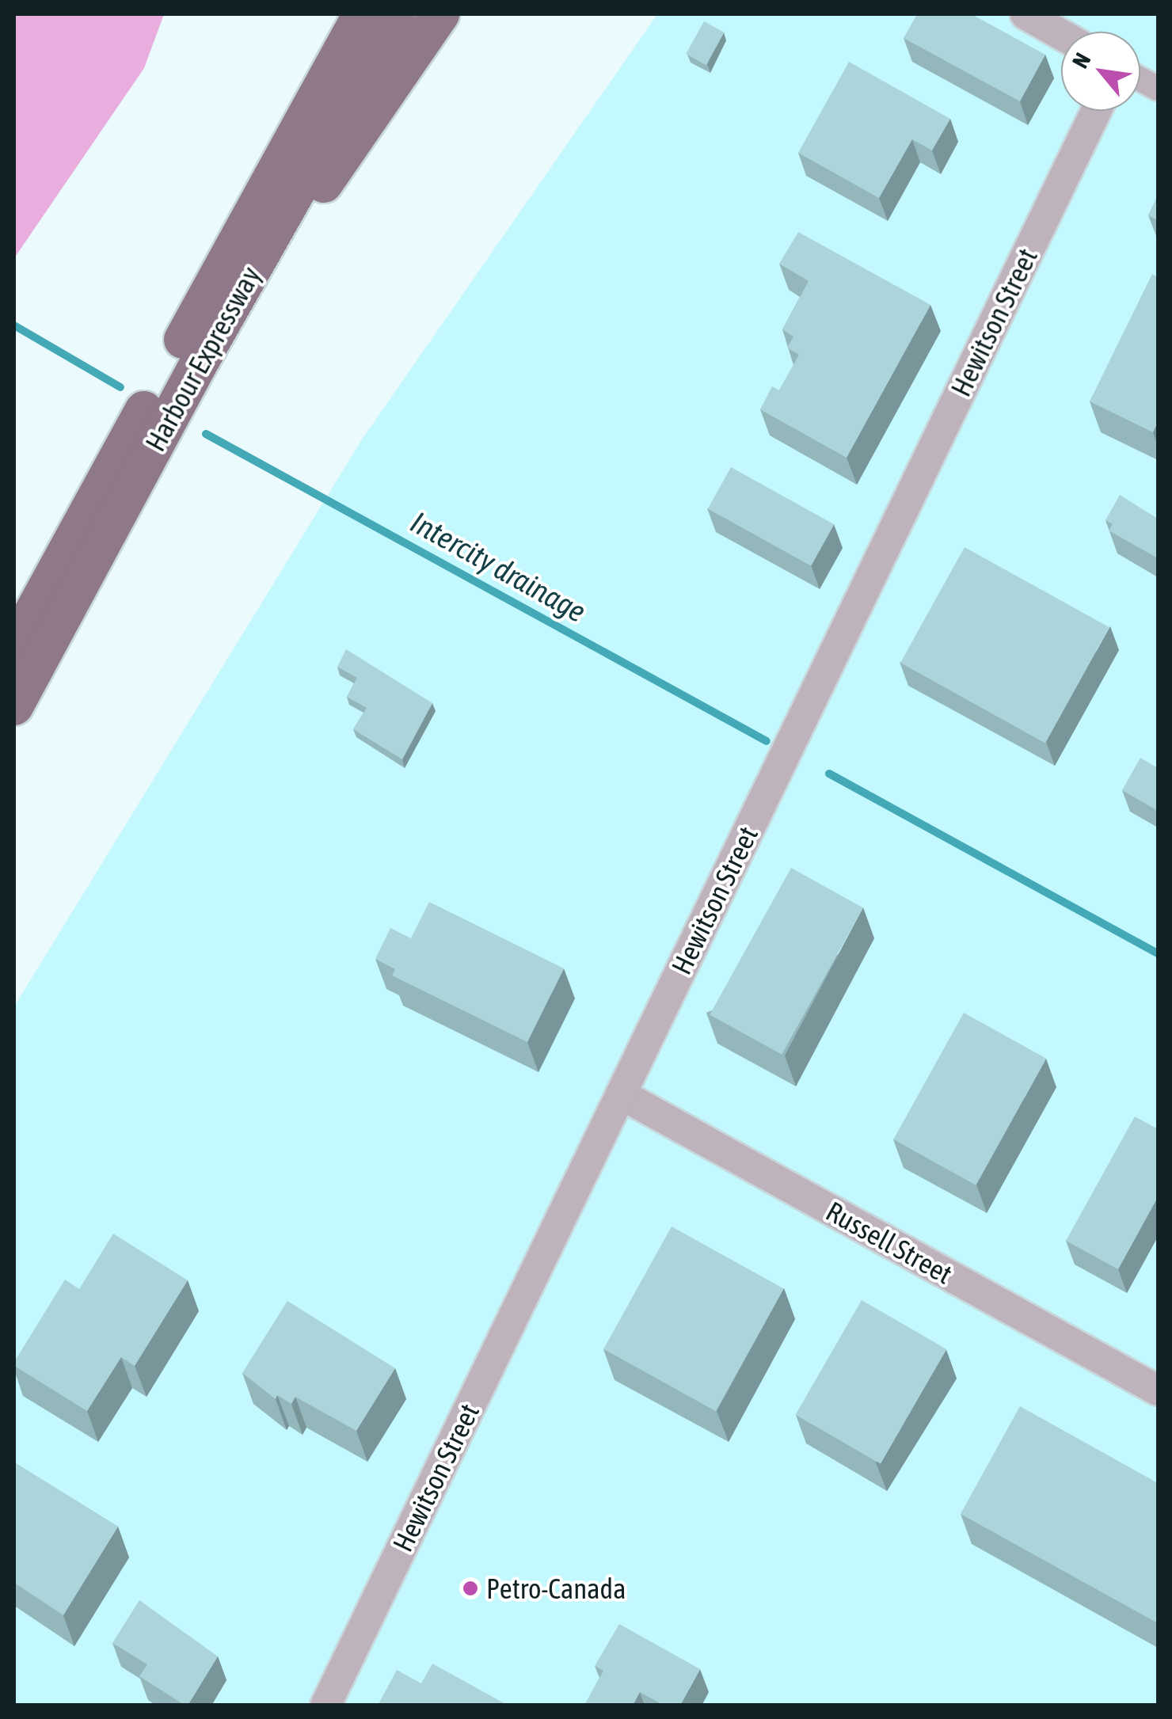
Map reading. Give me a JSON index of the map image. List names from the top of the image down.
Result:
{
  "streets": {
    "main road": ["Harbour Expressway"],
    "street": ["Hewitson Street", "Russell Street"]
  },
  "crossings": [
    ["Hewitson Street", "Russell Street"]
  ],
  "water": ["Intercity drainage"],
  "places": ["Petro-Canada"],
  "north": "top left"
}
